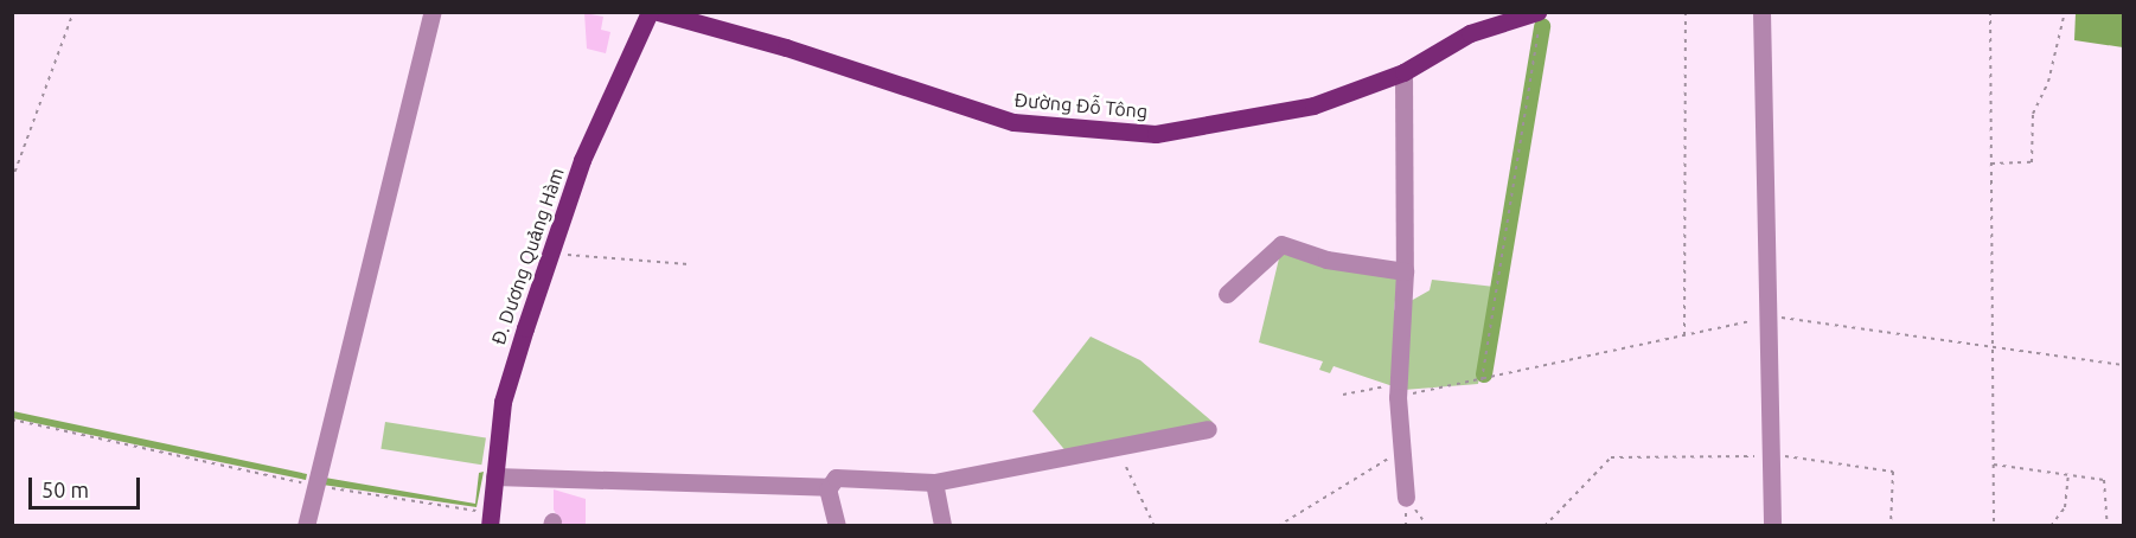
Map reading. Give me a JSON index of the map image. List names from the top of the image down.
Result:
{
  "streets": {
    "main road": ["Đường Đỗ Tông", "Đ. Dương Quảng Hàm"]
  },
  "scale_bar": "50 m"
}
